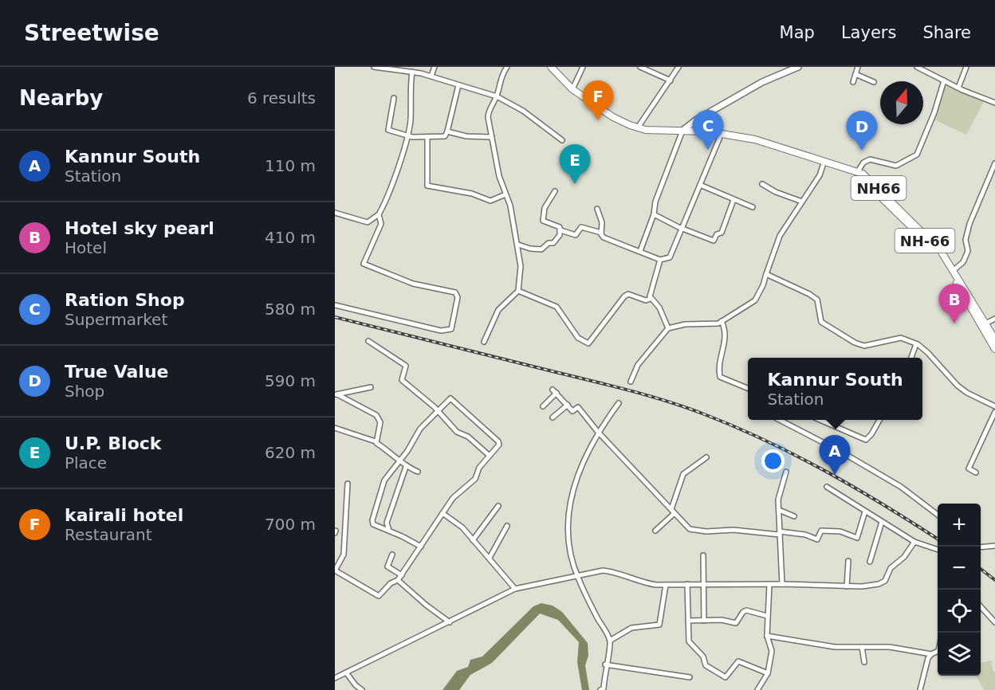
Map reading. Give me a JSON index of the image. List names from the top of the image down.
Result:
{
  "streets": {
    "highway": ["NH66", "NH-66"]
  },
  "crossings": [
    ["NH66", "NH-66"]
  ],
  "north": "top",
  "page": {
    "header": "Streetwise",
    "nav": ["Map", "Layers", "Share"],
    "heading": ["Nearby", "6 results"],
    "pins": [
      "F",
      "C",
      "D",
      "E",
      "B",
      "A"
    ],
    "list": [
      {
        "mark": "A",
        "name": "Kannur South",
        "note": "Station",
        "value": "110 m"
      },
      {
        "mark": "B",
        "name": "Hotel sky pearl",
        "note": "Hotel",
        "value": "410 m"
      },
      {
        "mark": "C",
        "name": "Ration Shop",
        "note": "Supermarket",
        "value": "580 m"
      },
      {
        "mark": "D",
        "name": "True Value",
        "note": "Shop",
        "value": "590 m"
      },
      {
        "mark": "E",
        "name": "U.P. Block",
        "note": "Place",
        "value": "620 m"
      },
      {
        "mark": "F",
        "name": "kairali hotel",
        "note": "Restaurant",
        "value": "700 m"
      }
    ],
    "popup": ["Kannur South", "Station"],
    "map_buttons": ["+", "−"]
  }
}
